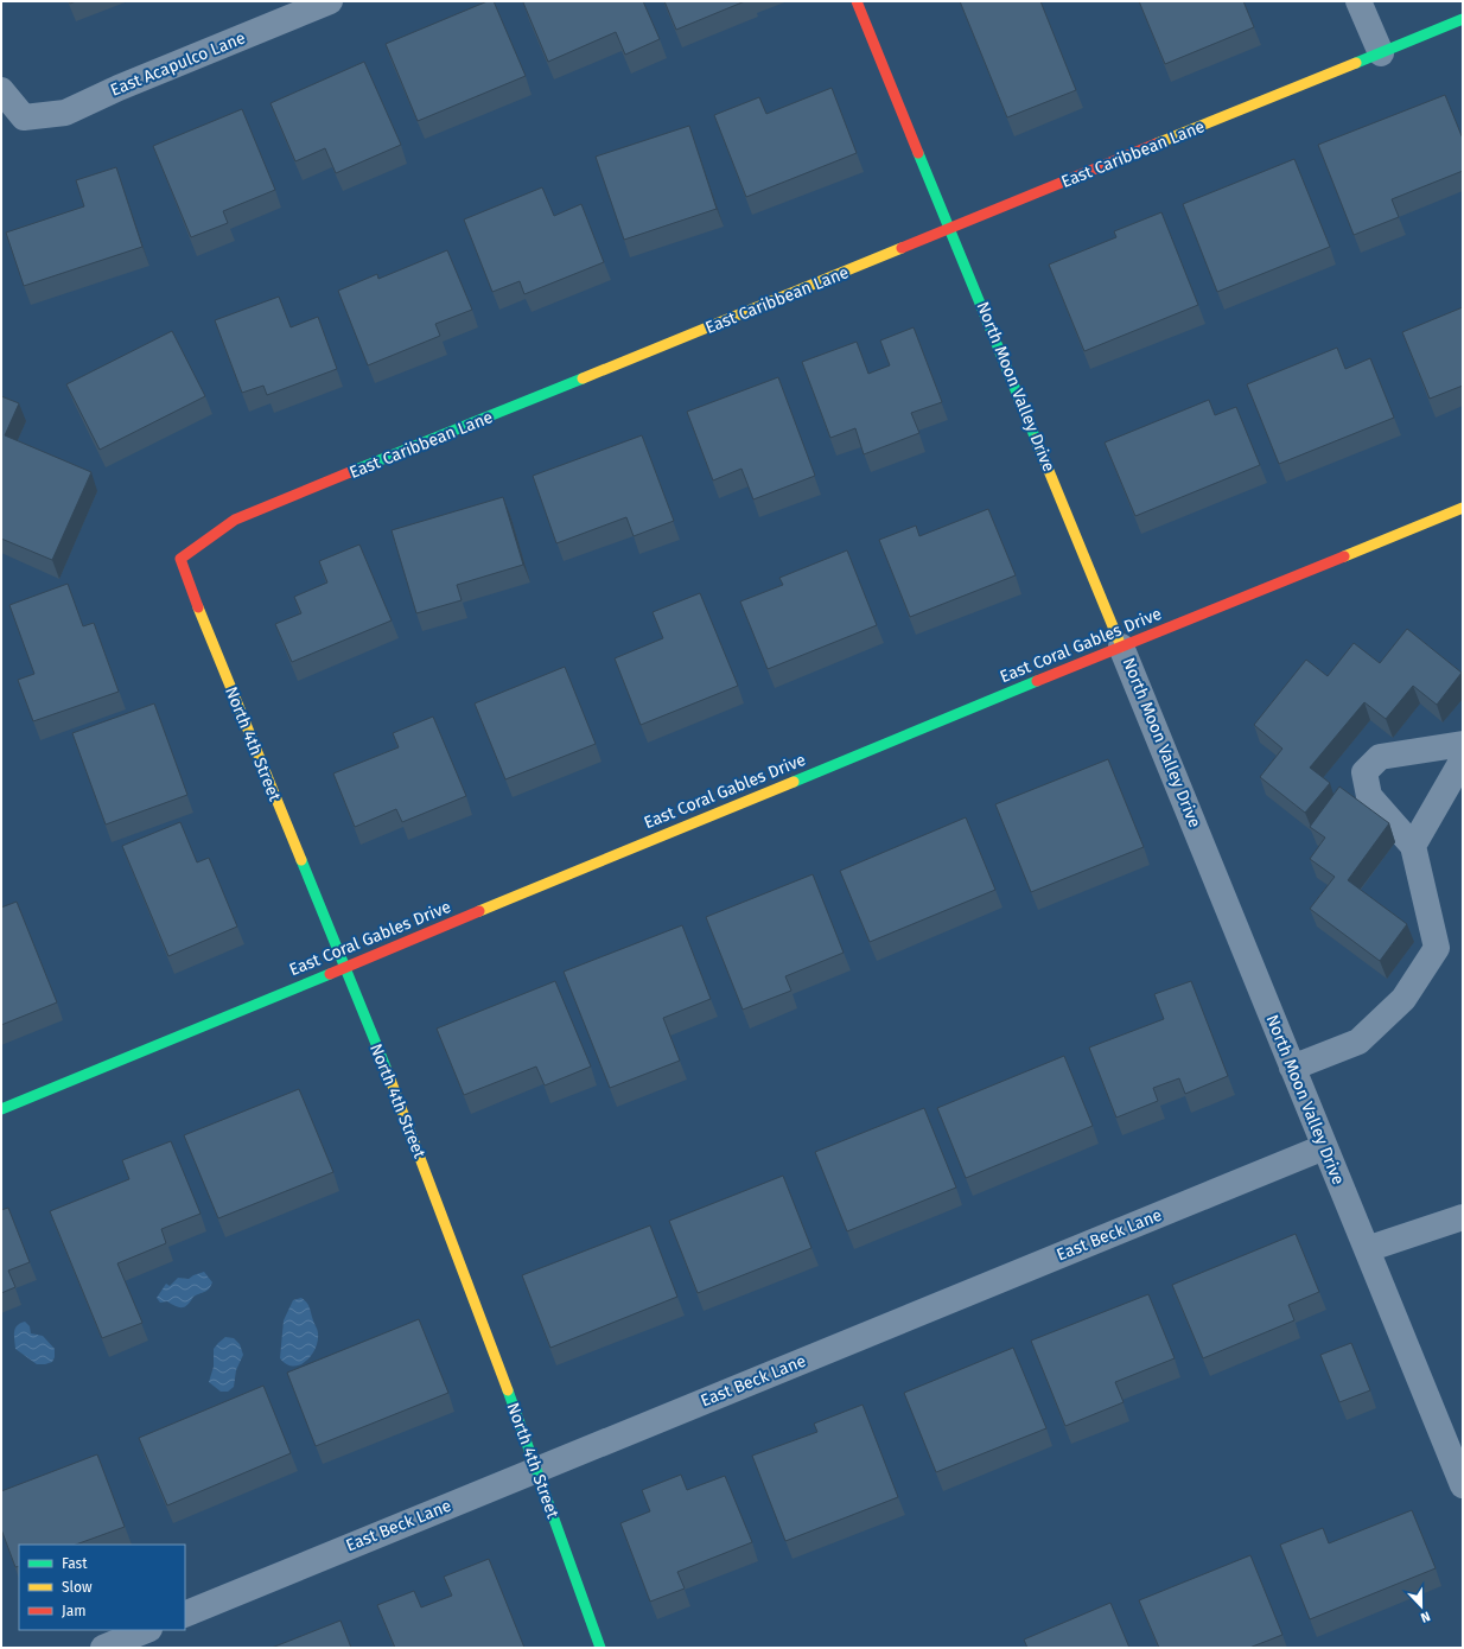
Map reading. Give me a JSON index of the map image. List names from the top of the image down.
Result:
{
  "streets": {
    "street": [
      "East Acapulco Lane",
      "East Caribbean Lane",
      "North Moon Valley Drive",
      "East Coral Gables Drive",
      "North 4th Street",
      "East Beck Lane"
    ]
  },
  "crossings": [
    ["East Caribbean Lane", "North Moon Valley Drive"],
    ["East Caribbean Lane", "North 4th Street"],
    ["North Moon Valley Drive", "East Coral Gables Drive"],
    ["North Moon Valley Drive", "East Beck Lane"],
    ["East Coral Gables Drive", "North 4th Street"],
    ["North 4th Street", "East Beck Lane"]
  ],
  "legend": ["Fast", "Slow", "Jam"],
  "north": "bottom"
}
